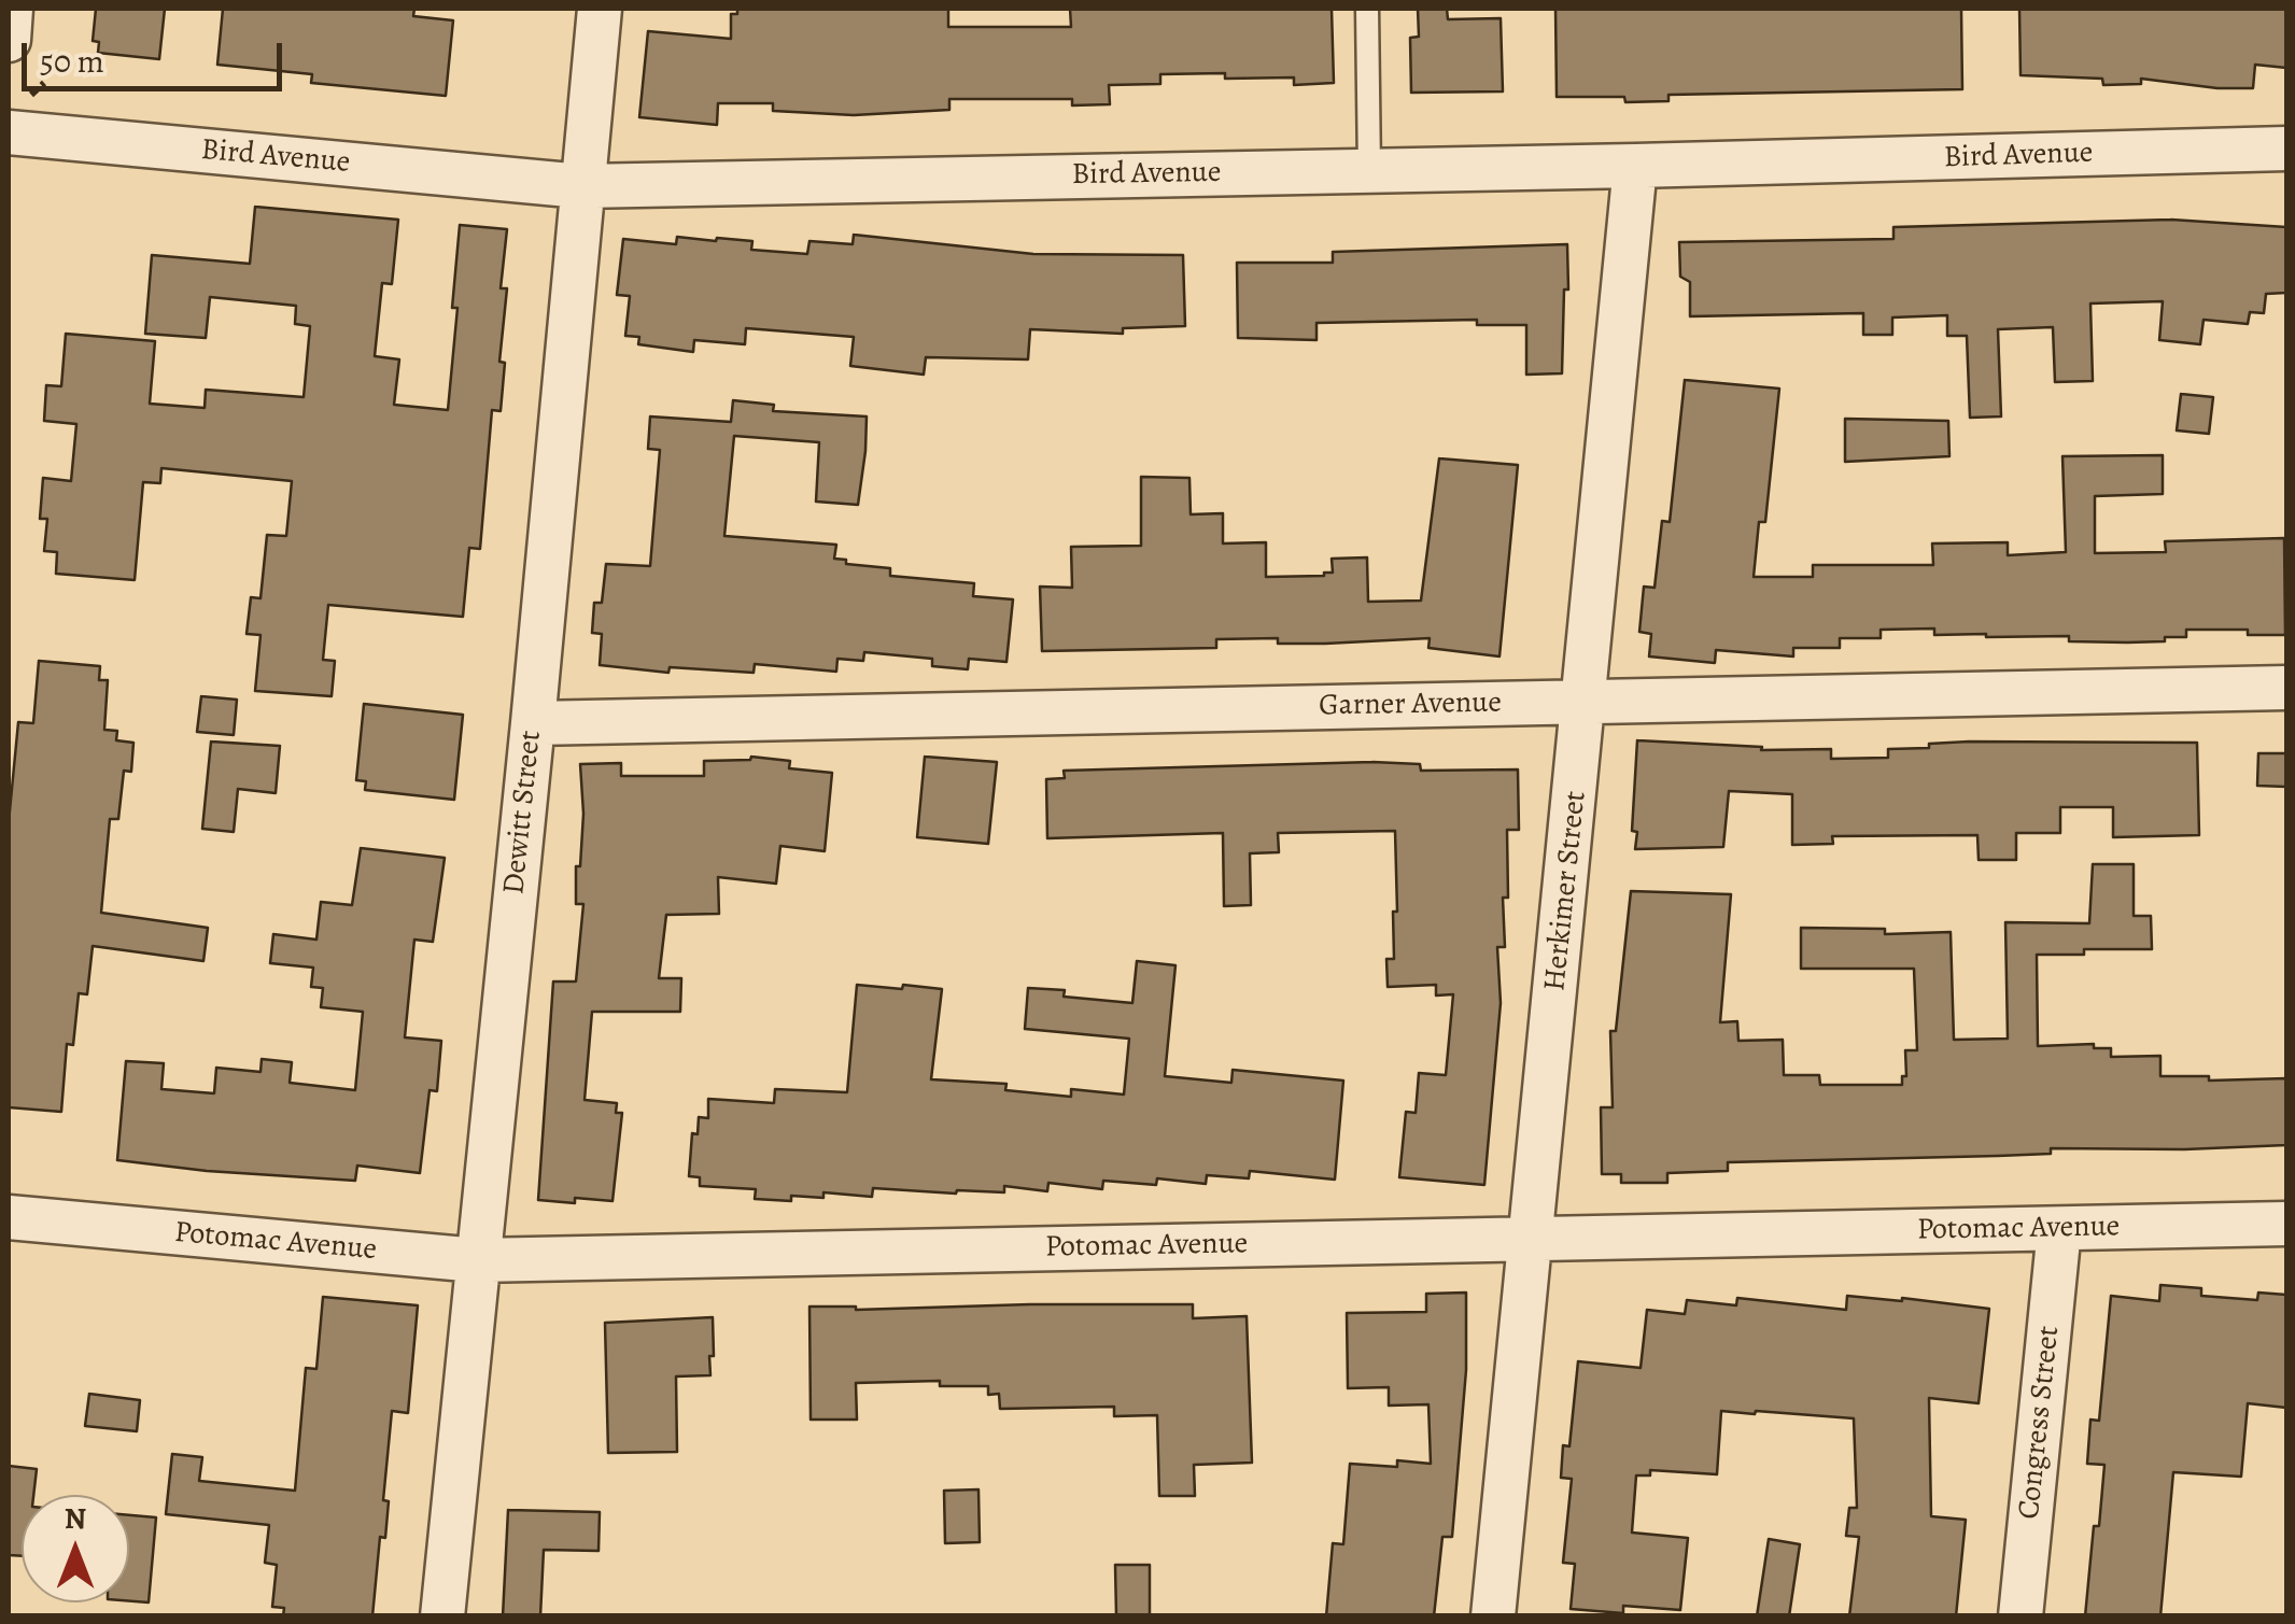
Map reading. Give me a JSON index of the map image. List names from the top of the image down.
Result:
{
  "streets": {
    "street": [
      "Bird Avenue",
      "Garner Avenue",
      "Dewitt Street",
      "Herkimer Street",
      "Potomac Avenue",
      "Congress Street"
    ]
  },
  "crossings": [
    ["Bird Avenue", "Dewitt Street"],
    ["Bird Avenue", "Herkimer Street"],
    ["Garner Avenue", "Dewitt Street"],
    ["Garner Avenue", "Herkimer Street"],
    ["Dewitt Street", "Potomac Avenue"],
    ["Herkimer Street", "Potomac Avenue"],
    ["Potomac Avenue", "Congress Street"]
  ],
  "scale_bar": "50 m",
  "north": "top"
}
